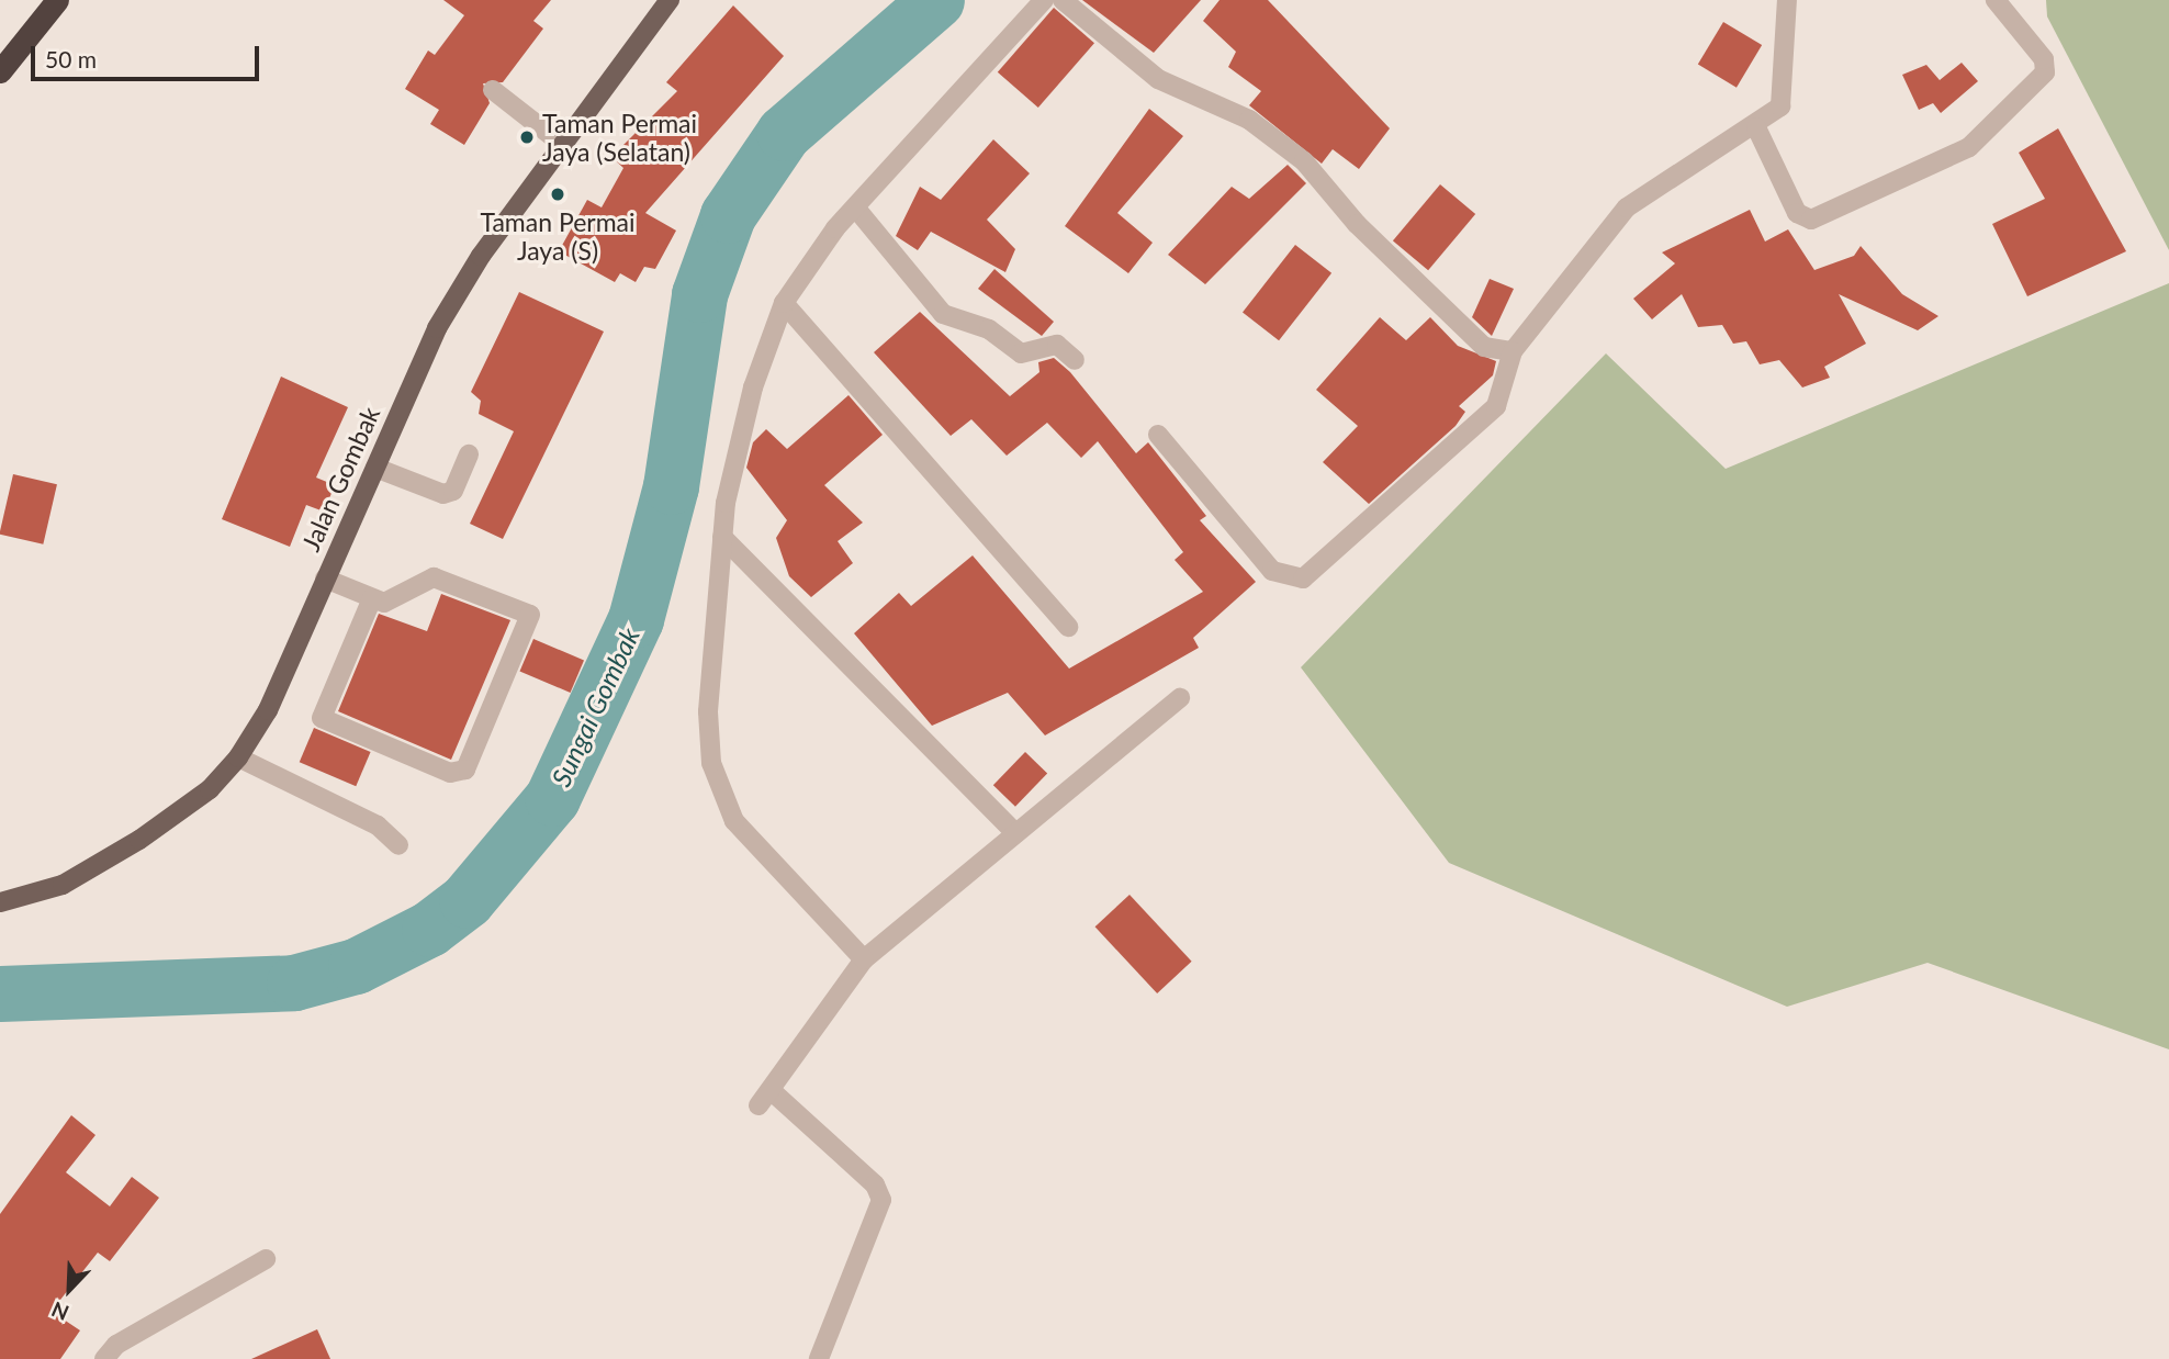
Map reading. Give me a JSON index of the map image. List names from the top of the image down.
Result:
{
  "streets": {
    "main road": ["Jalan Gombak"]
  },
  "water": ["Sungai Gombak"],
  "places": ["Taman Permai Jaya (Selatan)", "Taman Permai Jaya (S)"],
  "scale_bar": "50 m",
  "north": "bottom left"
}
